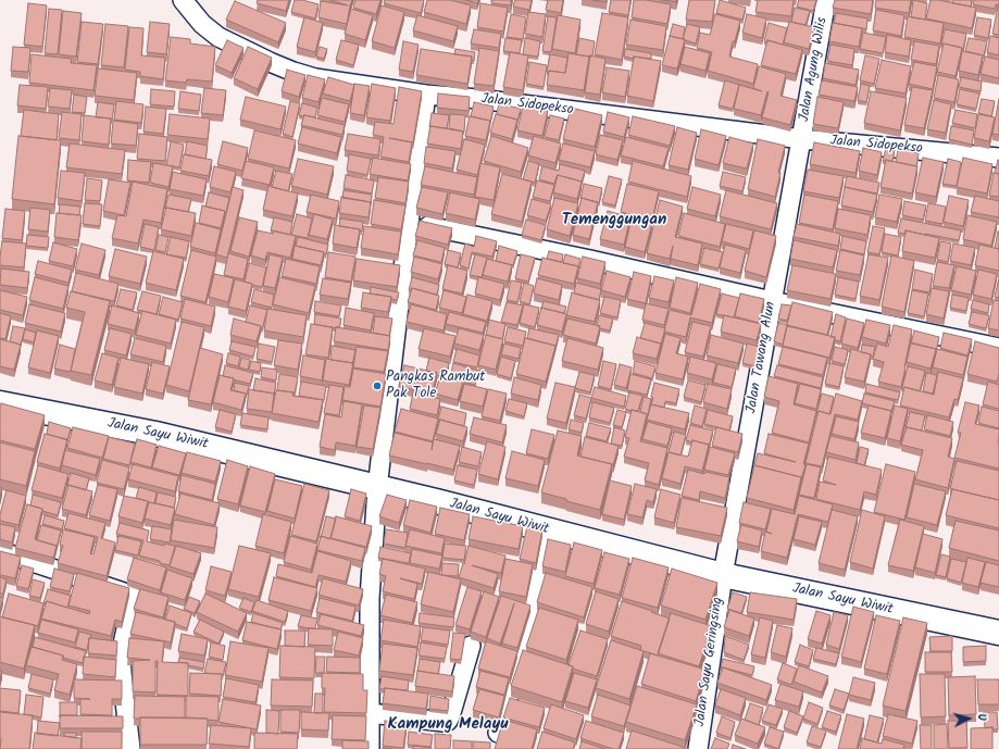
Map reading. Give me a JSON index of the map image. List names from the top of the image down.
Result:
{
  "streets": {
    "main road": ["Jalan Sayu Wiwit"],
    "street": [
      "Jalan Agung Wilis",
      "Jalan Sidopekso",
      "Jalan Tawang Alun",
      "Jalan Sayu Geringsing"
    ]
  },
  "crossings": [
    ["Jalan Agung Wilis", "Jalan Sidopekso"],
    ["Jalan Agung Wilis", "Jalan Tawang Alun"],
    ["Jalan Sidopekso", "Jalan Tawang Alun"],
    ["Jalan Tawang Alun", "Jalan Sayu Wiwit"],
    ["Jalan Tawang Alun", "Jalan Sayu Geringsing"],
    ["Jalan Sayu Wiwit", "Jalan Sayu Geringsing"]
  ],
  "districts": ["Temenggungan", "Kampung Melayu"],
  "places": ["Pangkas Rambut Pak Tole"],
  "north": "right"
}
